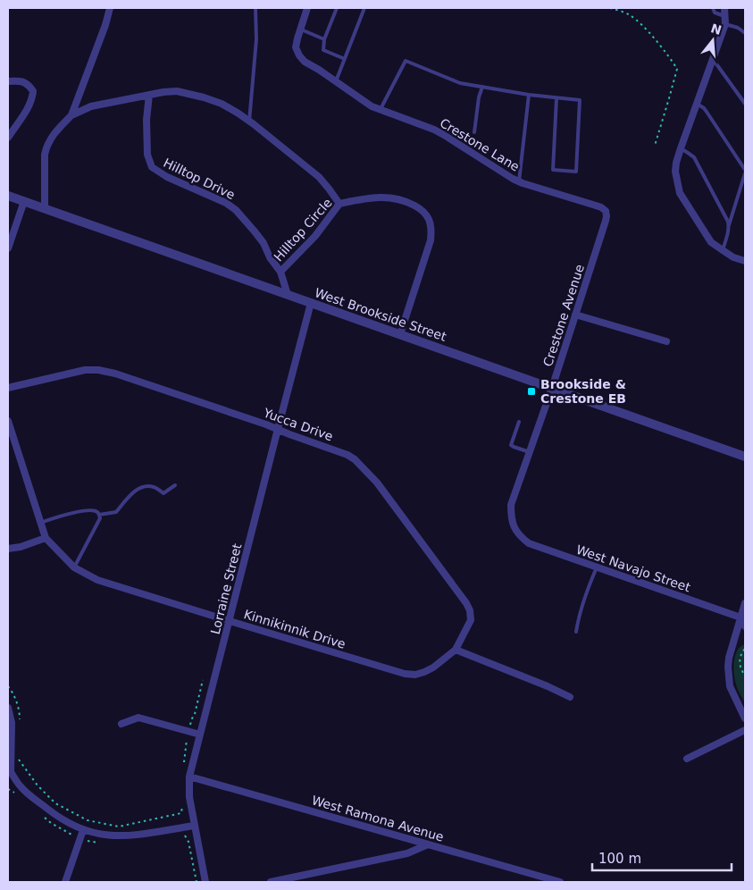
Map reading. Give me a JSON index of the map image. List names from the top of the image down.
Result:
{
  "streets": {
    "street": [
      "Crestone Lane",
      "Hilltop Drive",
      "Hilltop Circle",
      "West Brookside Street",
      "Crestone Avenue",
      "Yucca Drive",
      "West Navajo Street",
      "Lorraine Street",
      "Kinnikinnik Drive",
      "West Ramona Avenue"
    ]
  },
  "crossings": [
    ["Crestone Lane", "Crestone Avenue"],
    ["Hilltop Drive", "Hilltop Circle"],
    ["Hilltop Drive", "West Brookside Street"],
    ["Hilltop Circle", "West Brookside Street"],
    ["West Brookside Street", "Crestone Avenue"],
    ["West Brookside Street", "Lorraine Street"],
    ["Crestone Avenue", "West Navajo Street"],
    ["Yucca Drive", "Lorraine Street"],
    ["Yucca Drive", "Kinnikinnik Drive"],
    ["Lorraine Street", "Kinnikinnik Drive"],
    ["Lorraine Street", "West Ramona Avenue"]
  ],
  "places": {
    "transit": ["Brookside & Crestone EB"]
  },
  "scale_bar": "100 m",
  "north": "top"
}
